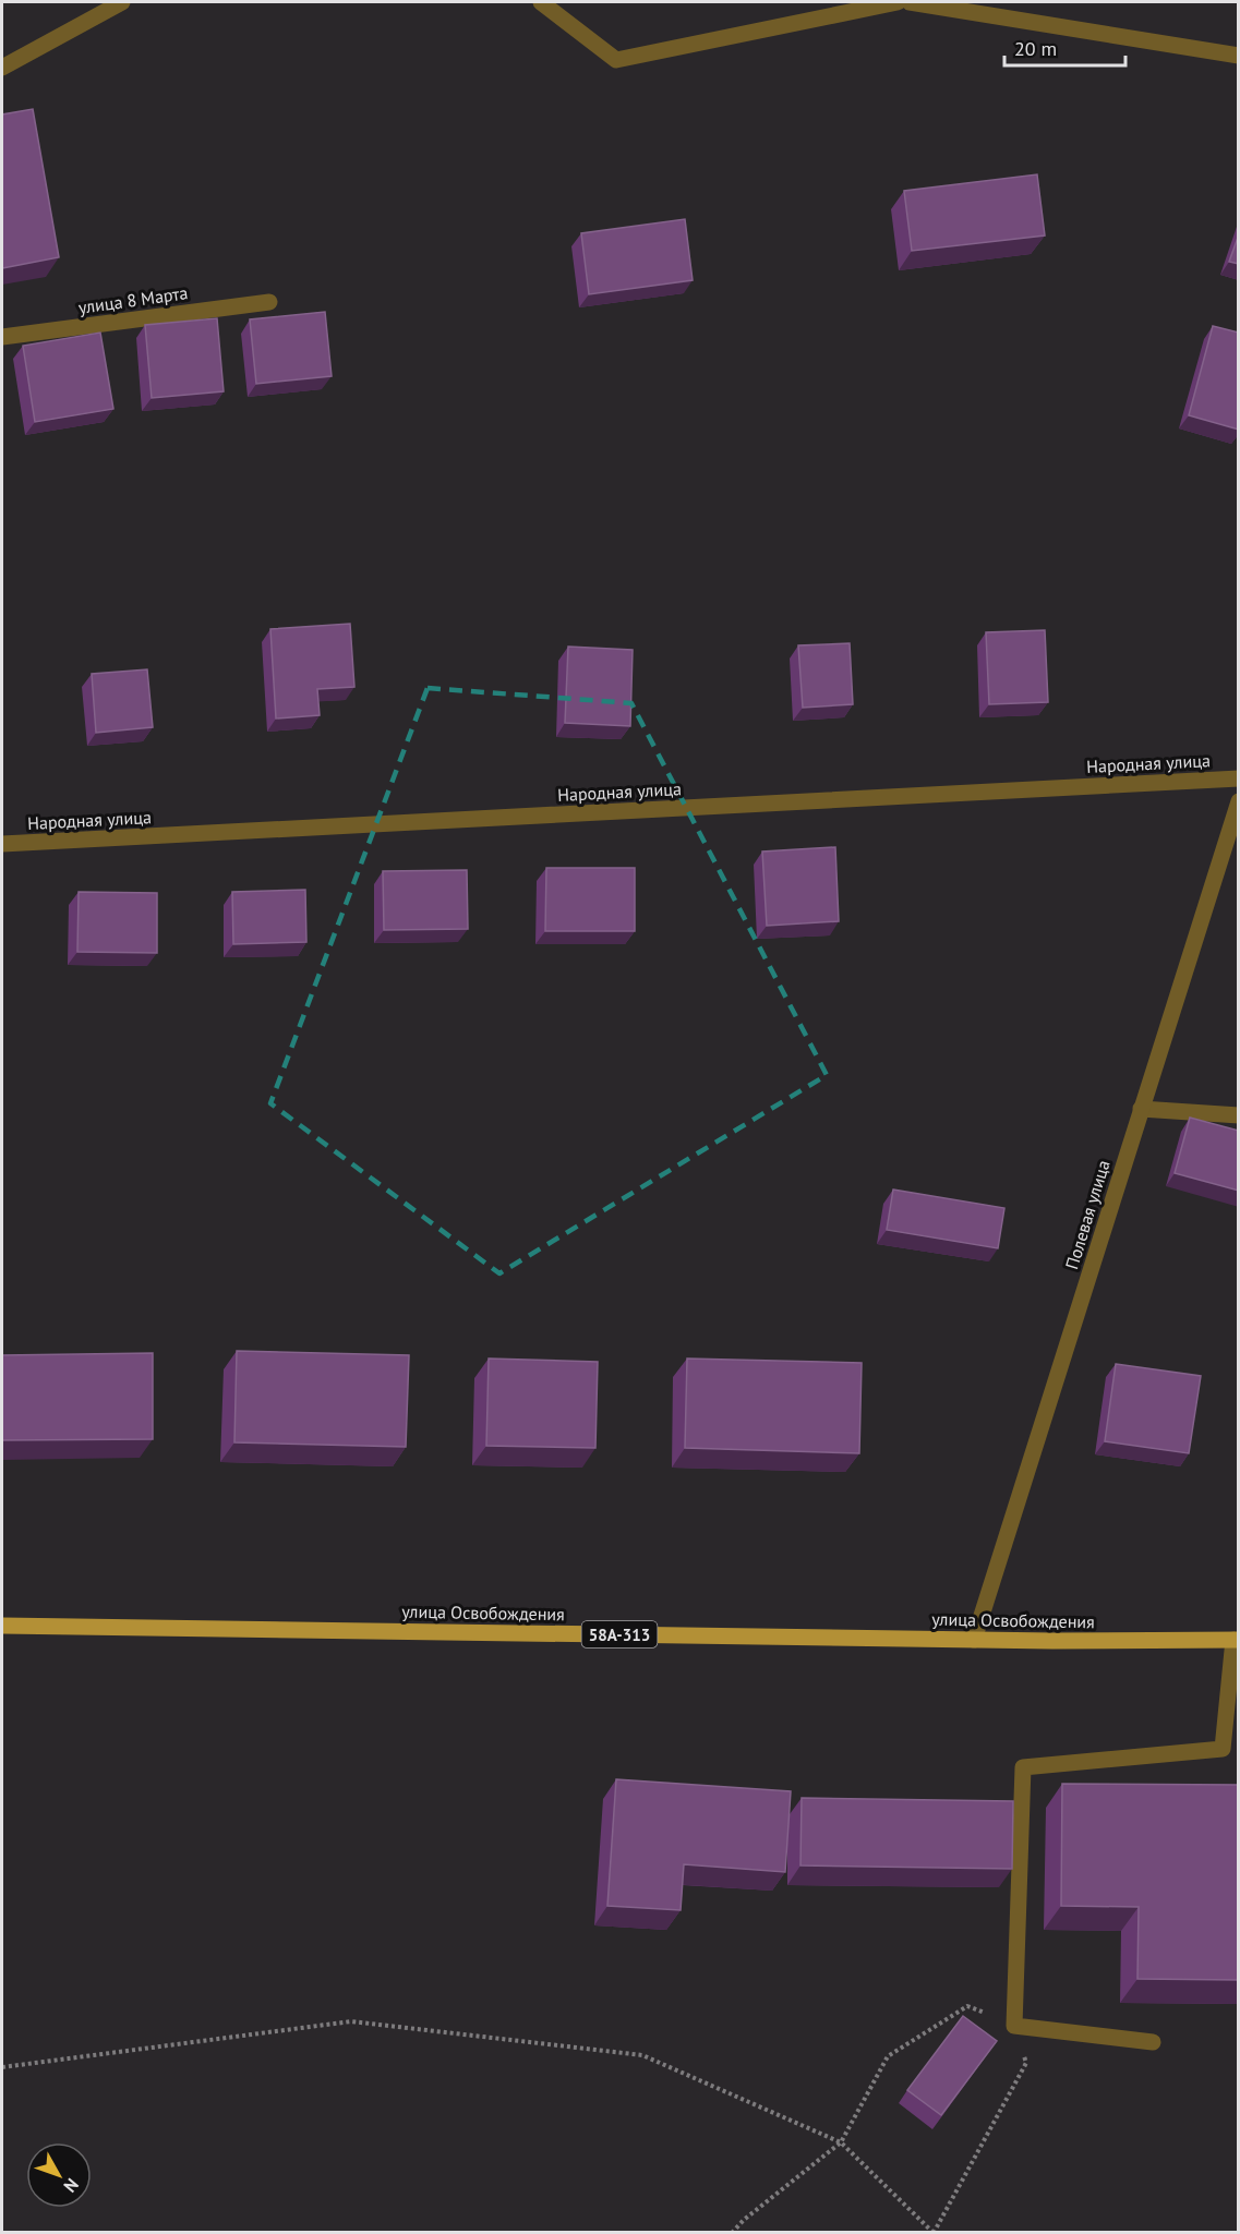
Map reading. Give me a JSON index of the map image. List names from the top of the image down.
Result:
{
  "streets": {
    "main road": ["улица Освобождения", "58А-313"],
    "street": ["улица 8 Марта", "Народная улица", "Полевая улица"]
  },
  "crossings": [
    ["Полевая улица", "улица Освобождения"]
  ],
  "scale_bar": "20 m",
  "north": "bottom right"
}
